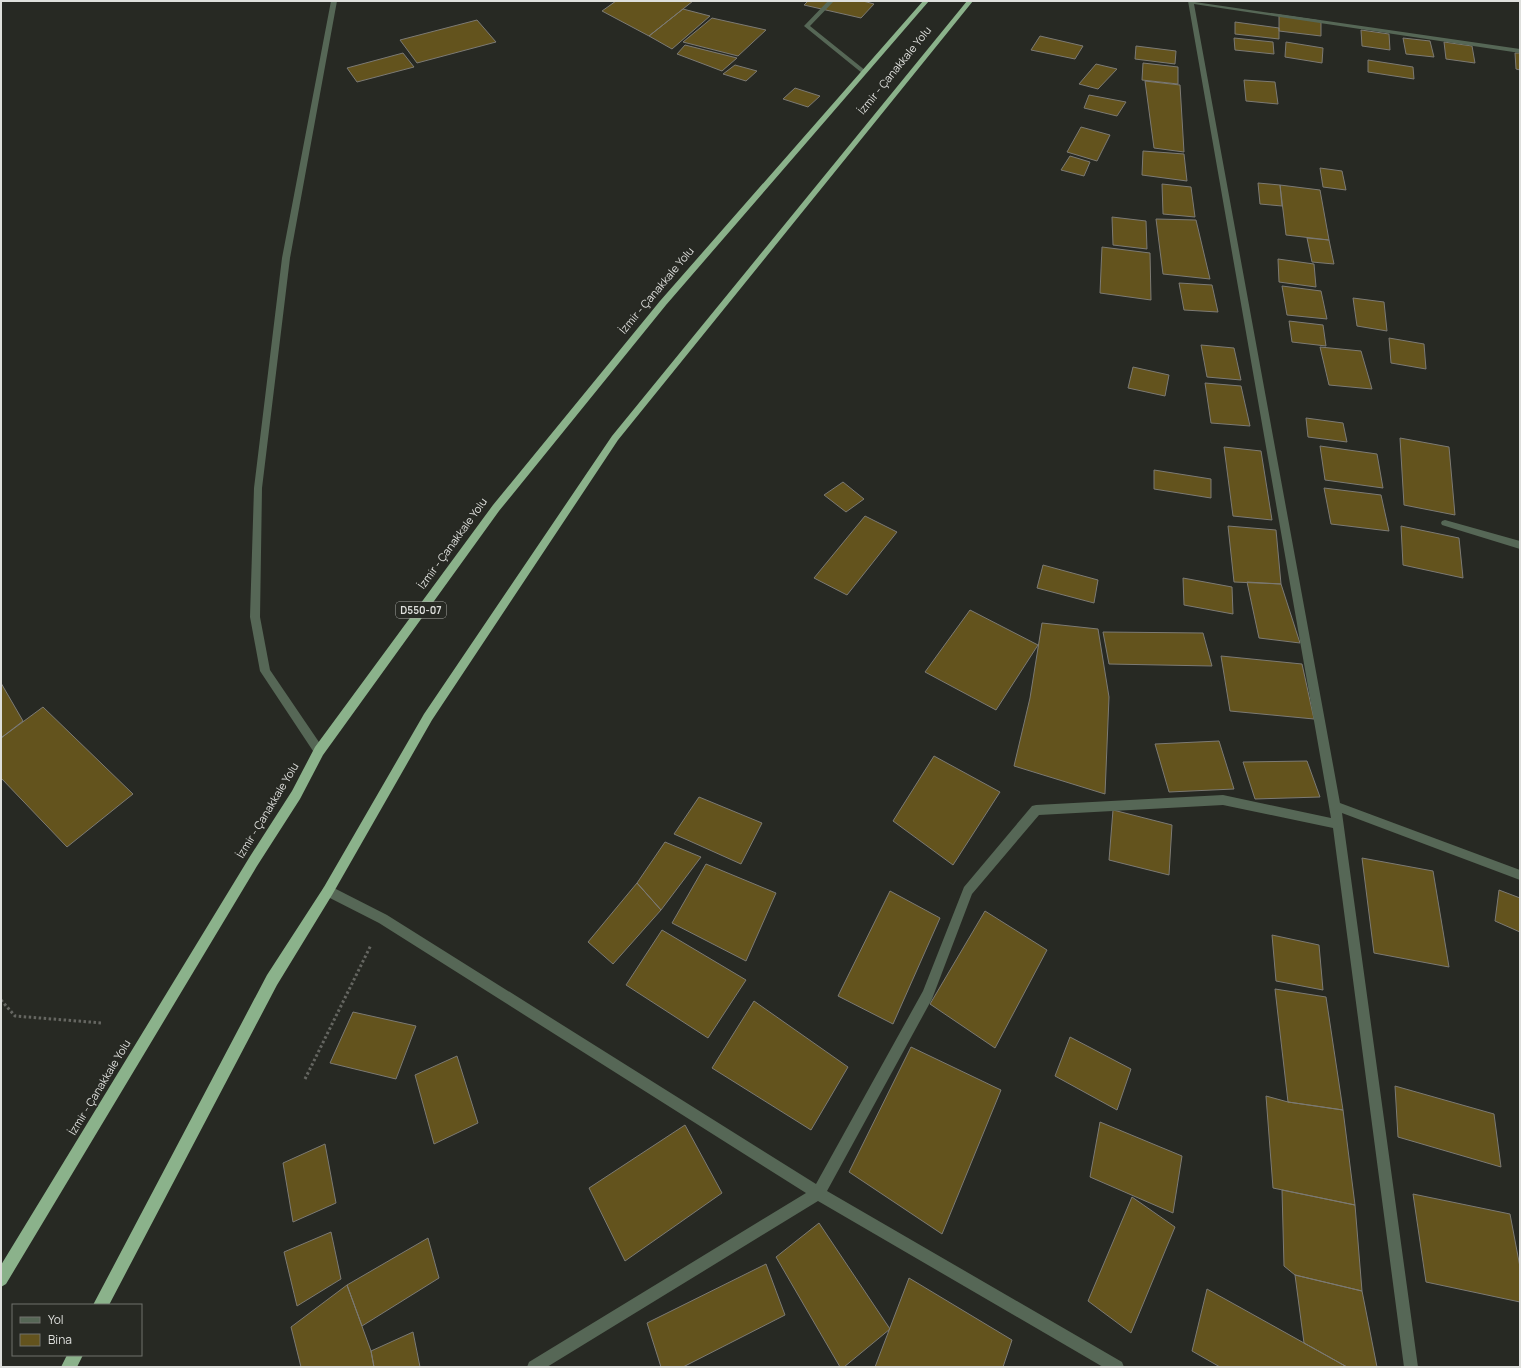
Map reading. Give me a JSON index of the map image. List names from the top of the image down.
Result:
{
  "streets": {
    "highway": ["İzmir - Çanakkale Yolu", "D550-07"]
  },
  "legend": ["Yol", "Bina"]
}
